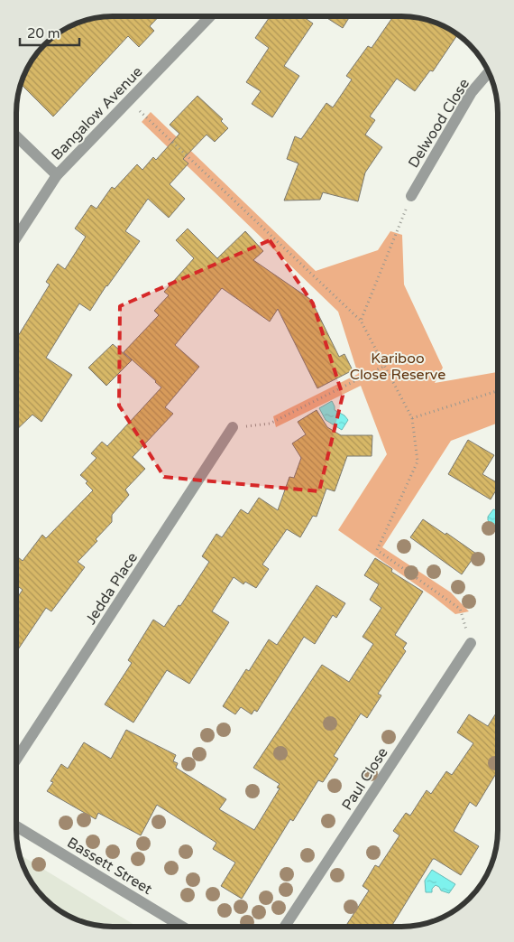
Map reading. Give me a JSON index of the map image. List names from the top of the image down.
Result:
{
  "streets": {
    "street": [
      "Bangalow Avenue",
      "Delwood Close",
      "Jedda Place",
      "Paul Close",
      "Bassett Street"
    ]
  },
  "parks": ["Kariboo Close Reserve"],
  "scale_bar": "20 m"
}
